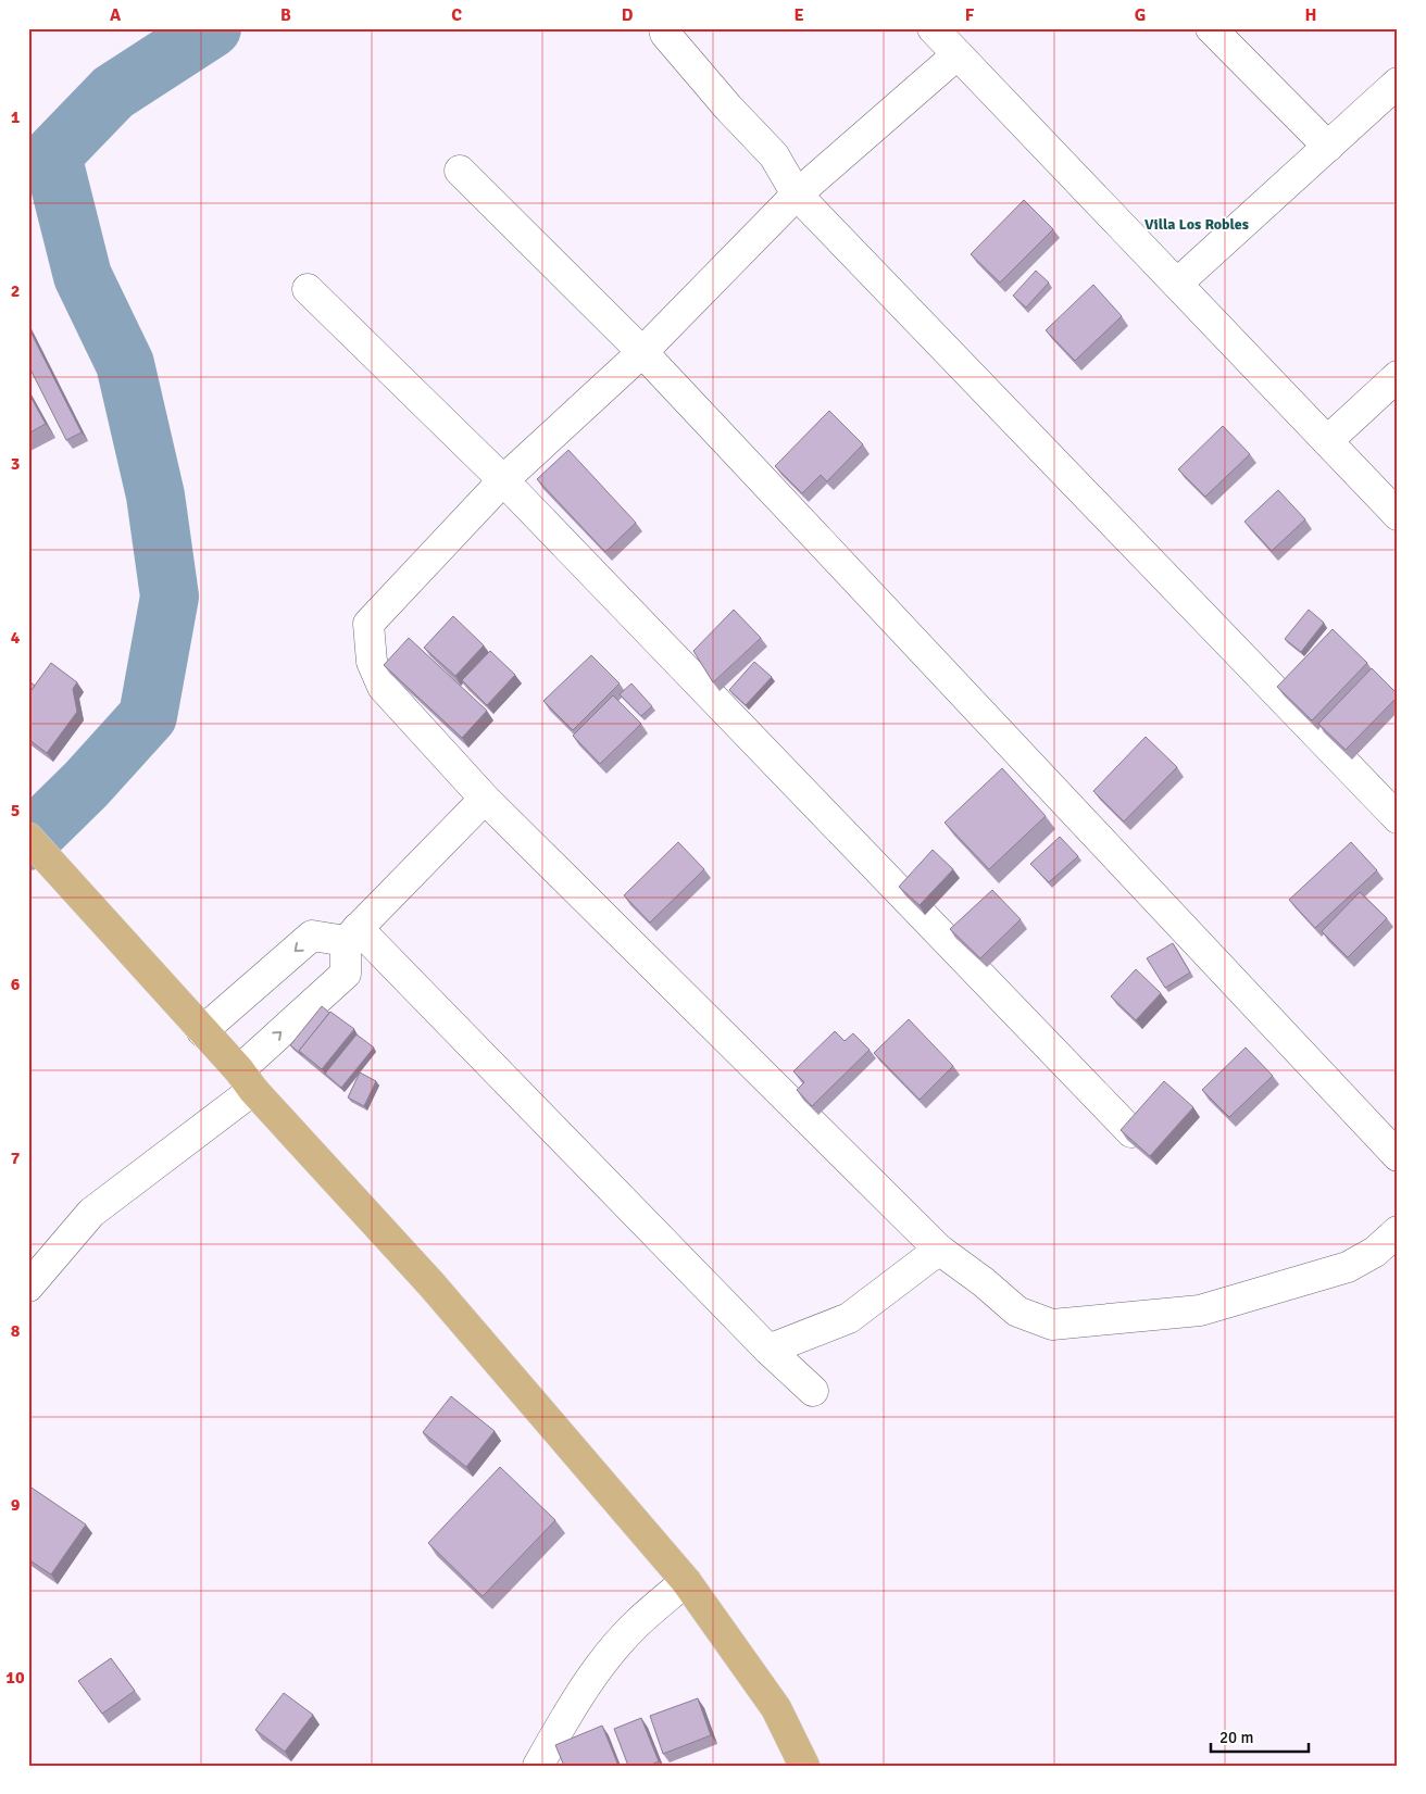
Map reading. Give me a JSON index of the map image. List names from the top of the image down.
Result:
{
  "districts": ["Villa Los Robles"],
  "scale_bar": "20 m",
  "grid": {
    "columns": [
      "A",
      "B",
      "C",
      "D",
      "E",
      "F",
      "G",
      "H"
    ],
    "rows": [
      "1",
      "2",
      "3",
      "4",
      "5",
      "6",
      "7",
      "8",
      "9",
      "10"
    ]
  }
}
